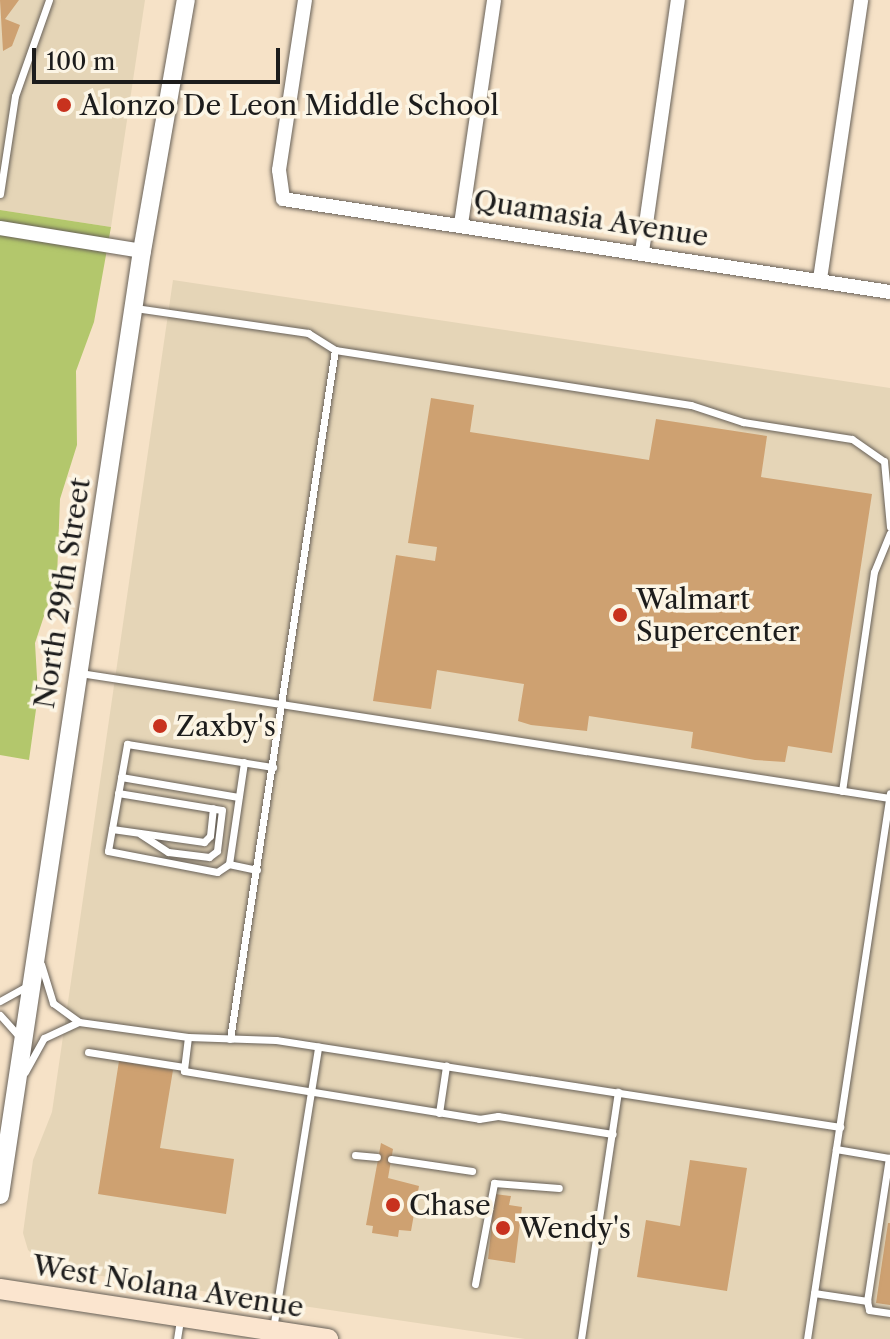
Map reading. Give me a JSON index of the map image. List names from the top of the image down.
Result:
{
  "streets": {
    "main road": ["West Nolana Avenue"],
    "street": ["Quamasia Avenue", "North 29th Street"]
  },
  "places": [
    "Alonzo De Leon Middle School",
    "Walmart Supercenter",
    "Zaxby's",
    "Chase",
    "Wendy's"
  ],
  "scale_bar": "100 m"
}
